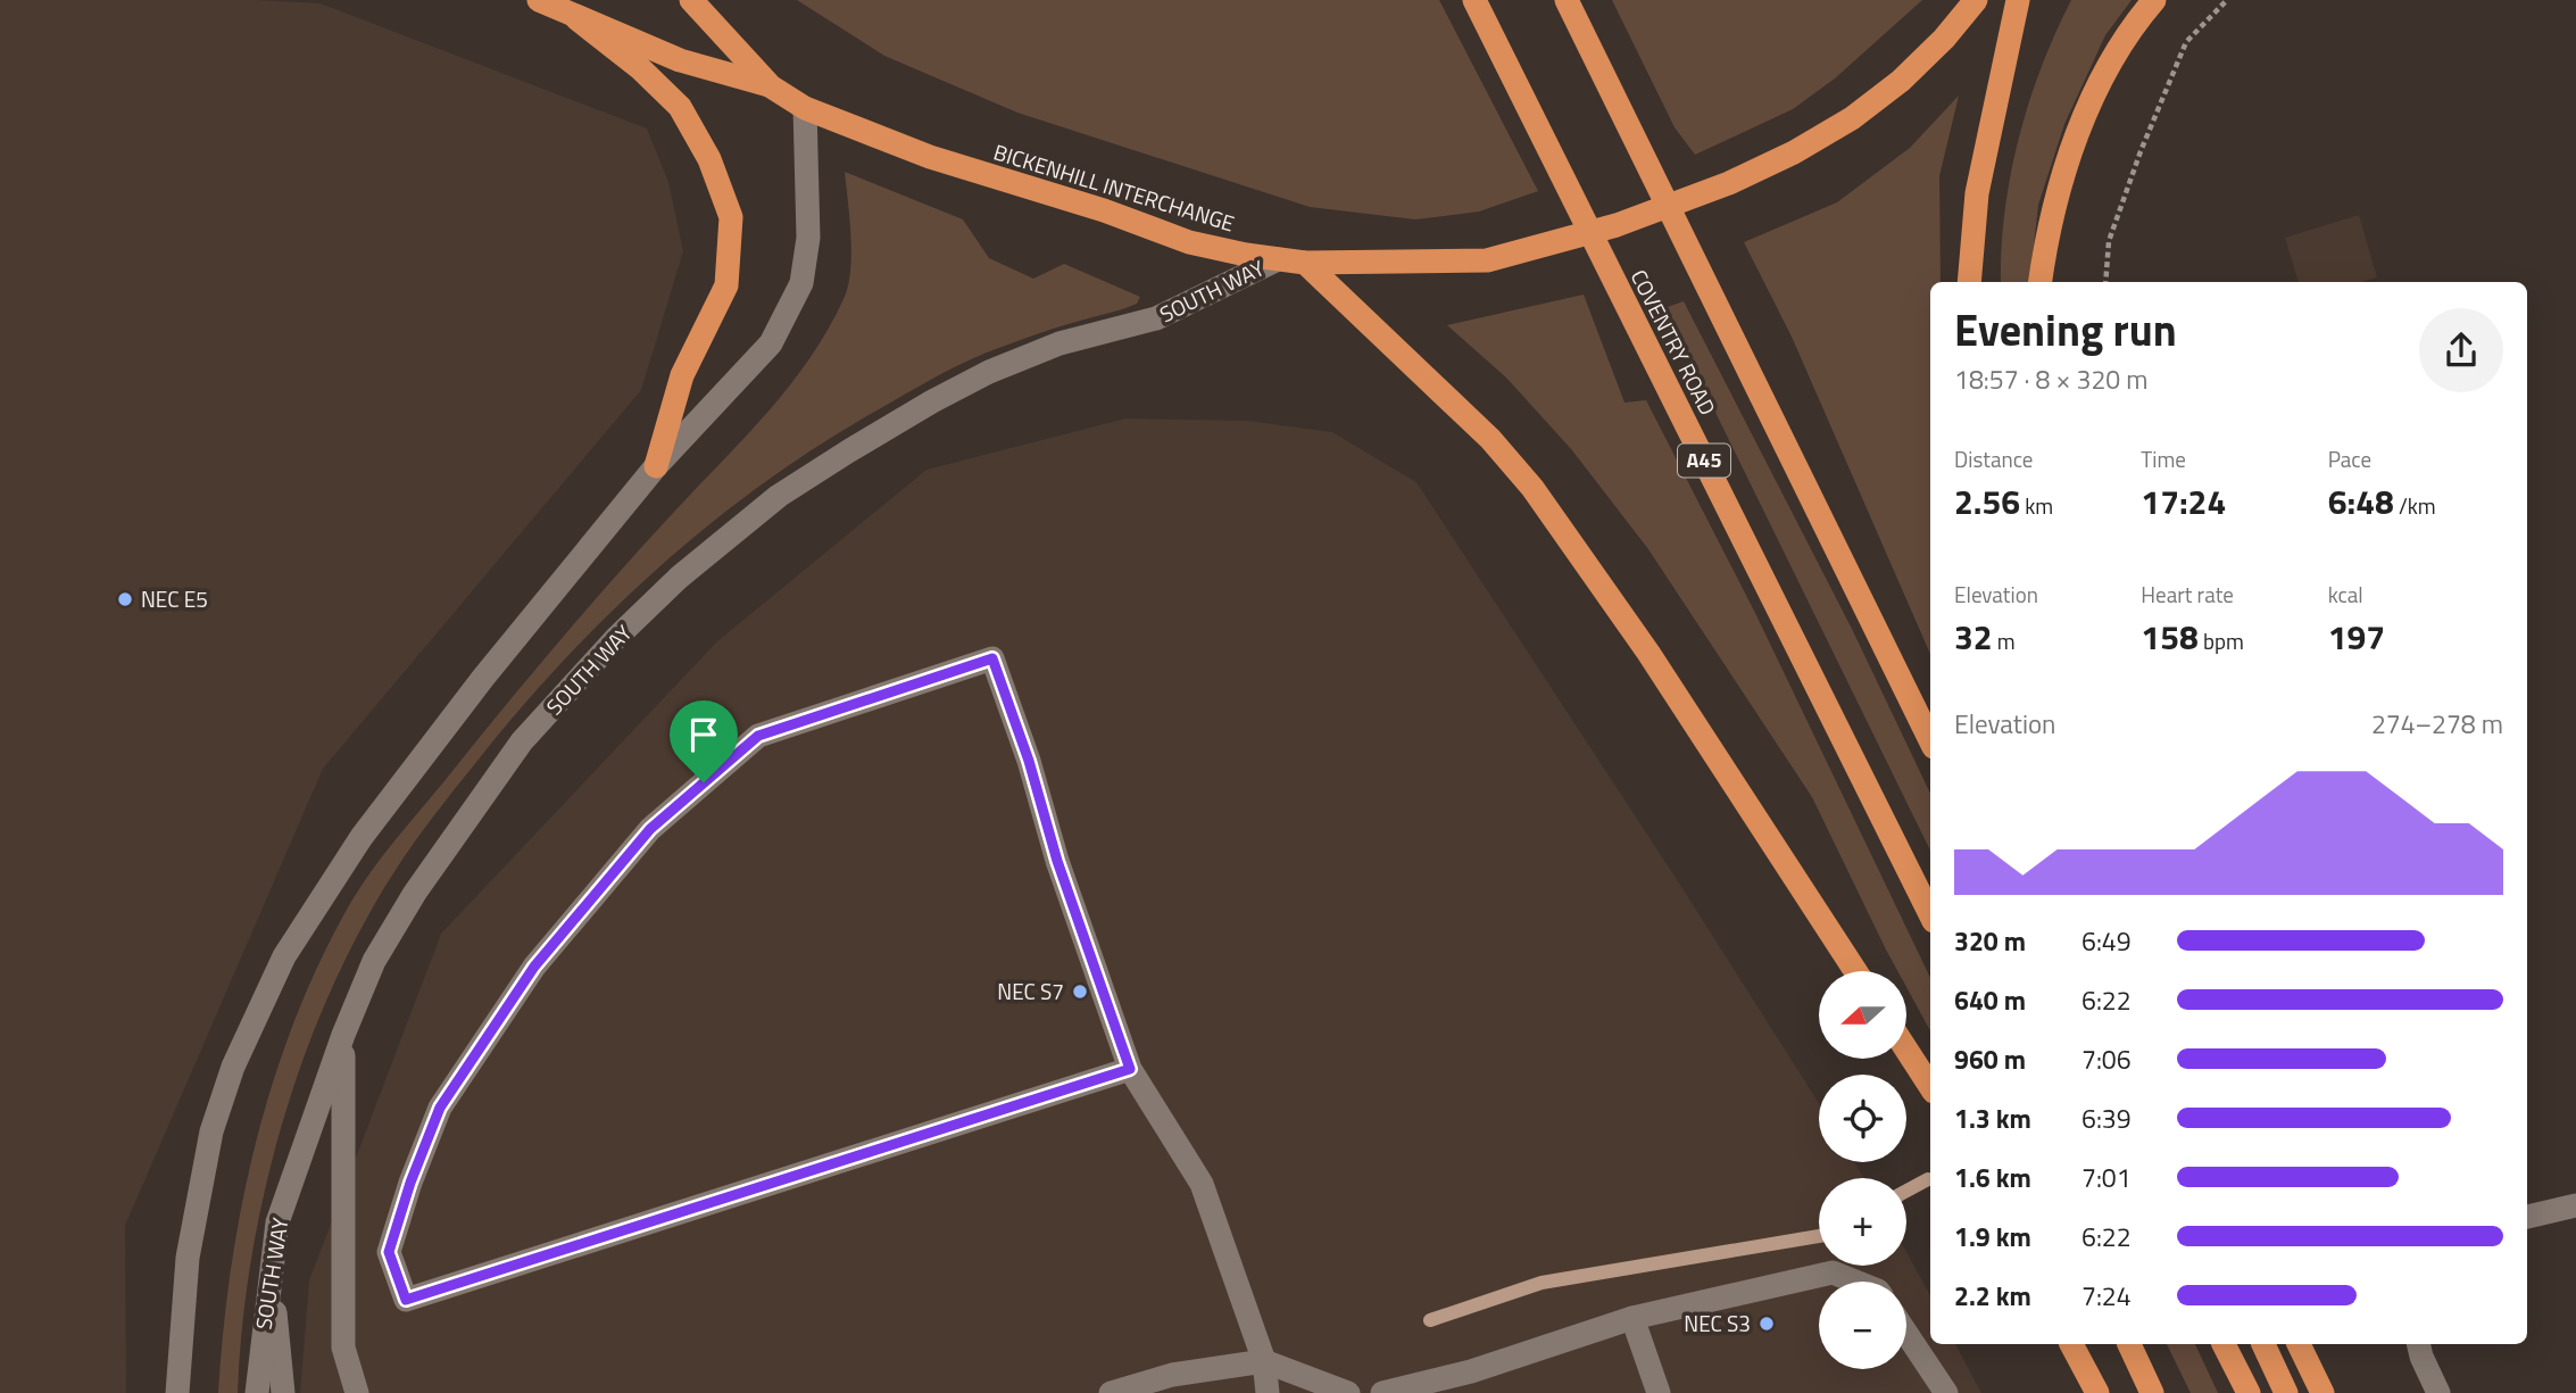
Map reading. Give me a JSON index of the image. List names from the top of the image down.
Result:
{
  "streets": {
    "highway": ["BICKENHILL INTERCHANGE", "COVENTRY ROAD", "A45"],
    "street": ["SOUTH WAY"]
  },
  "crossings": [
    ["BICKENHILL INTERCHANGE", "SOUTH WAY"]
  ],
  "places": ["NEC E5", "NEC S7", "NEC S3"],
  "north": "left",
  "page": {
    "heading": ["Evening run", "18:57 · 8 × 320 m"],
    "stats": [
      ["Distance", "2.56 km"],
      ["Time", "17:24"],
      ["Pace", "6:48 /km"],
      ["Elevation", "32 m"],
      ["Heart rate", "158 bpm"],
      ["kcal", "197"]
    ],
    "chart": ["Elevation", "274–278 m"],
    "list": [
      {
        "name": "320 m",
        "note": "6:49"
      },
      {
        "name": "640 m",
        "note": "6:22"
      },
      {
        "name": "960 m",
        "note": "7:06"
      },
      {
        "name": "1.3 km",
        "note": "6:39"
      },
      {
        "name": "1.6 km",
        "note": "7:01"
      },
      {
        "name": "1.9 km",
        "note": "6:22"
      },
      {
        "name": "2.2 km",
        "note": "7:24"
      }
    ],
    "map_buttons": ["+", "−"]
  }
}
